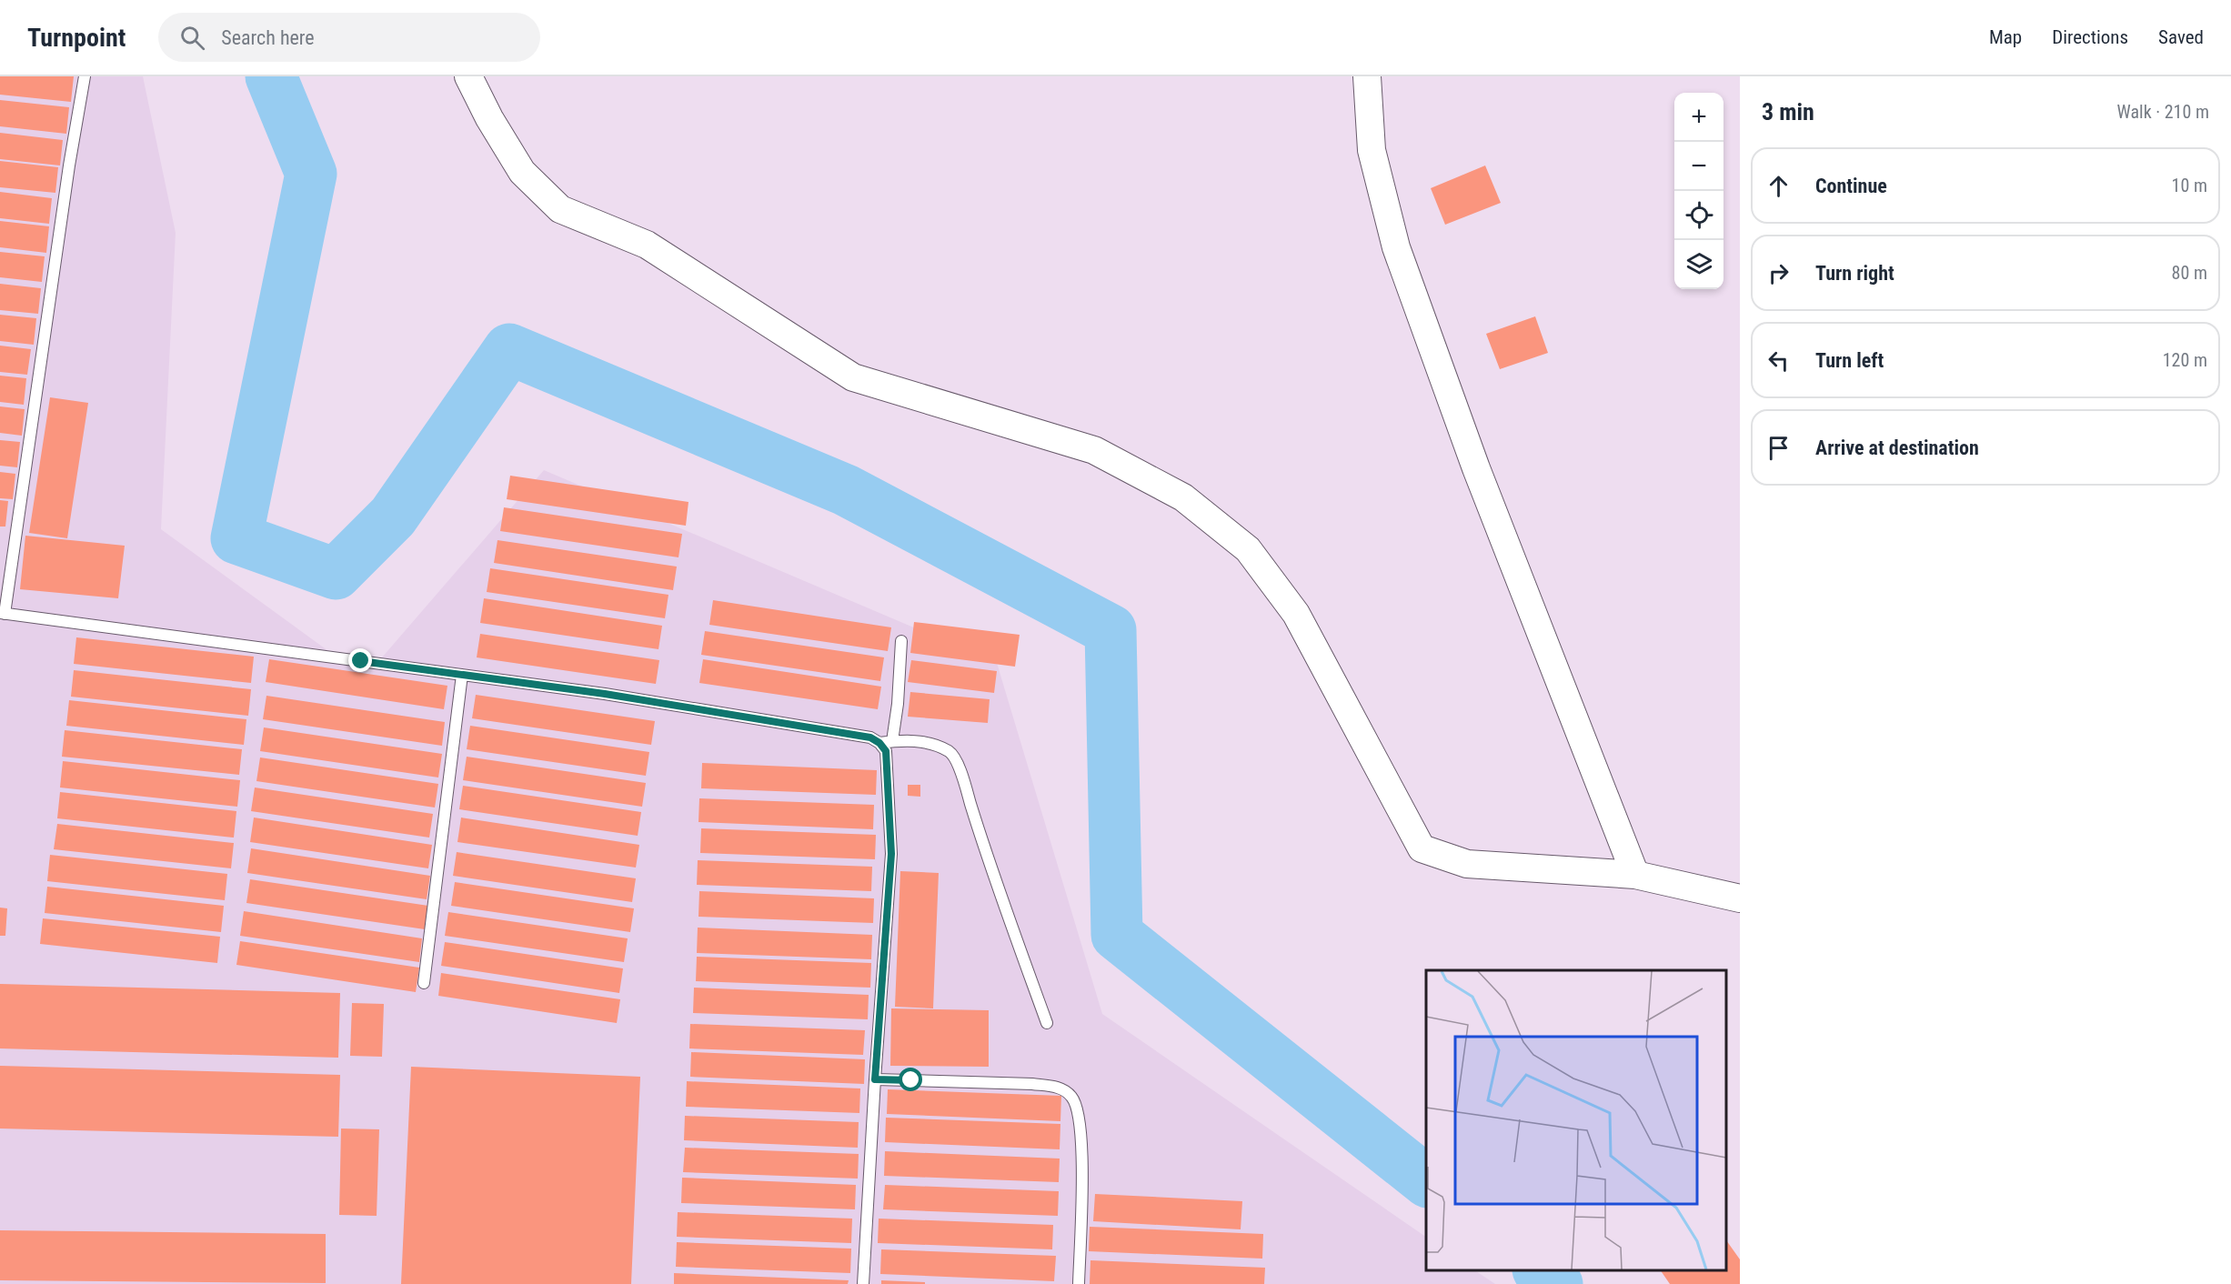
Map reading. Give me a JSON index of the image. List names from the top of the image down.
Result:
{
  "page": {
    "header": "Turnpoint",
    "search": "Search here",
    "nav": ["Map", "Directions", "Saved"],
    "heading": ["3 min", "Walk · 210 m"],
    "map_buttons": ["+", "−"],
    "list": [
      ["Continue", "10 m"],
      ["Turn right", "80 m"],
      ["Turn left", "120 m"],
      "Arrive at destination"
    ]
  }
}
